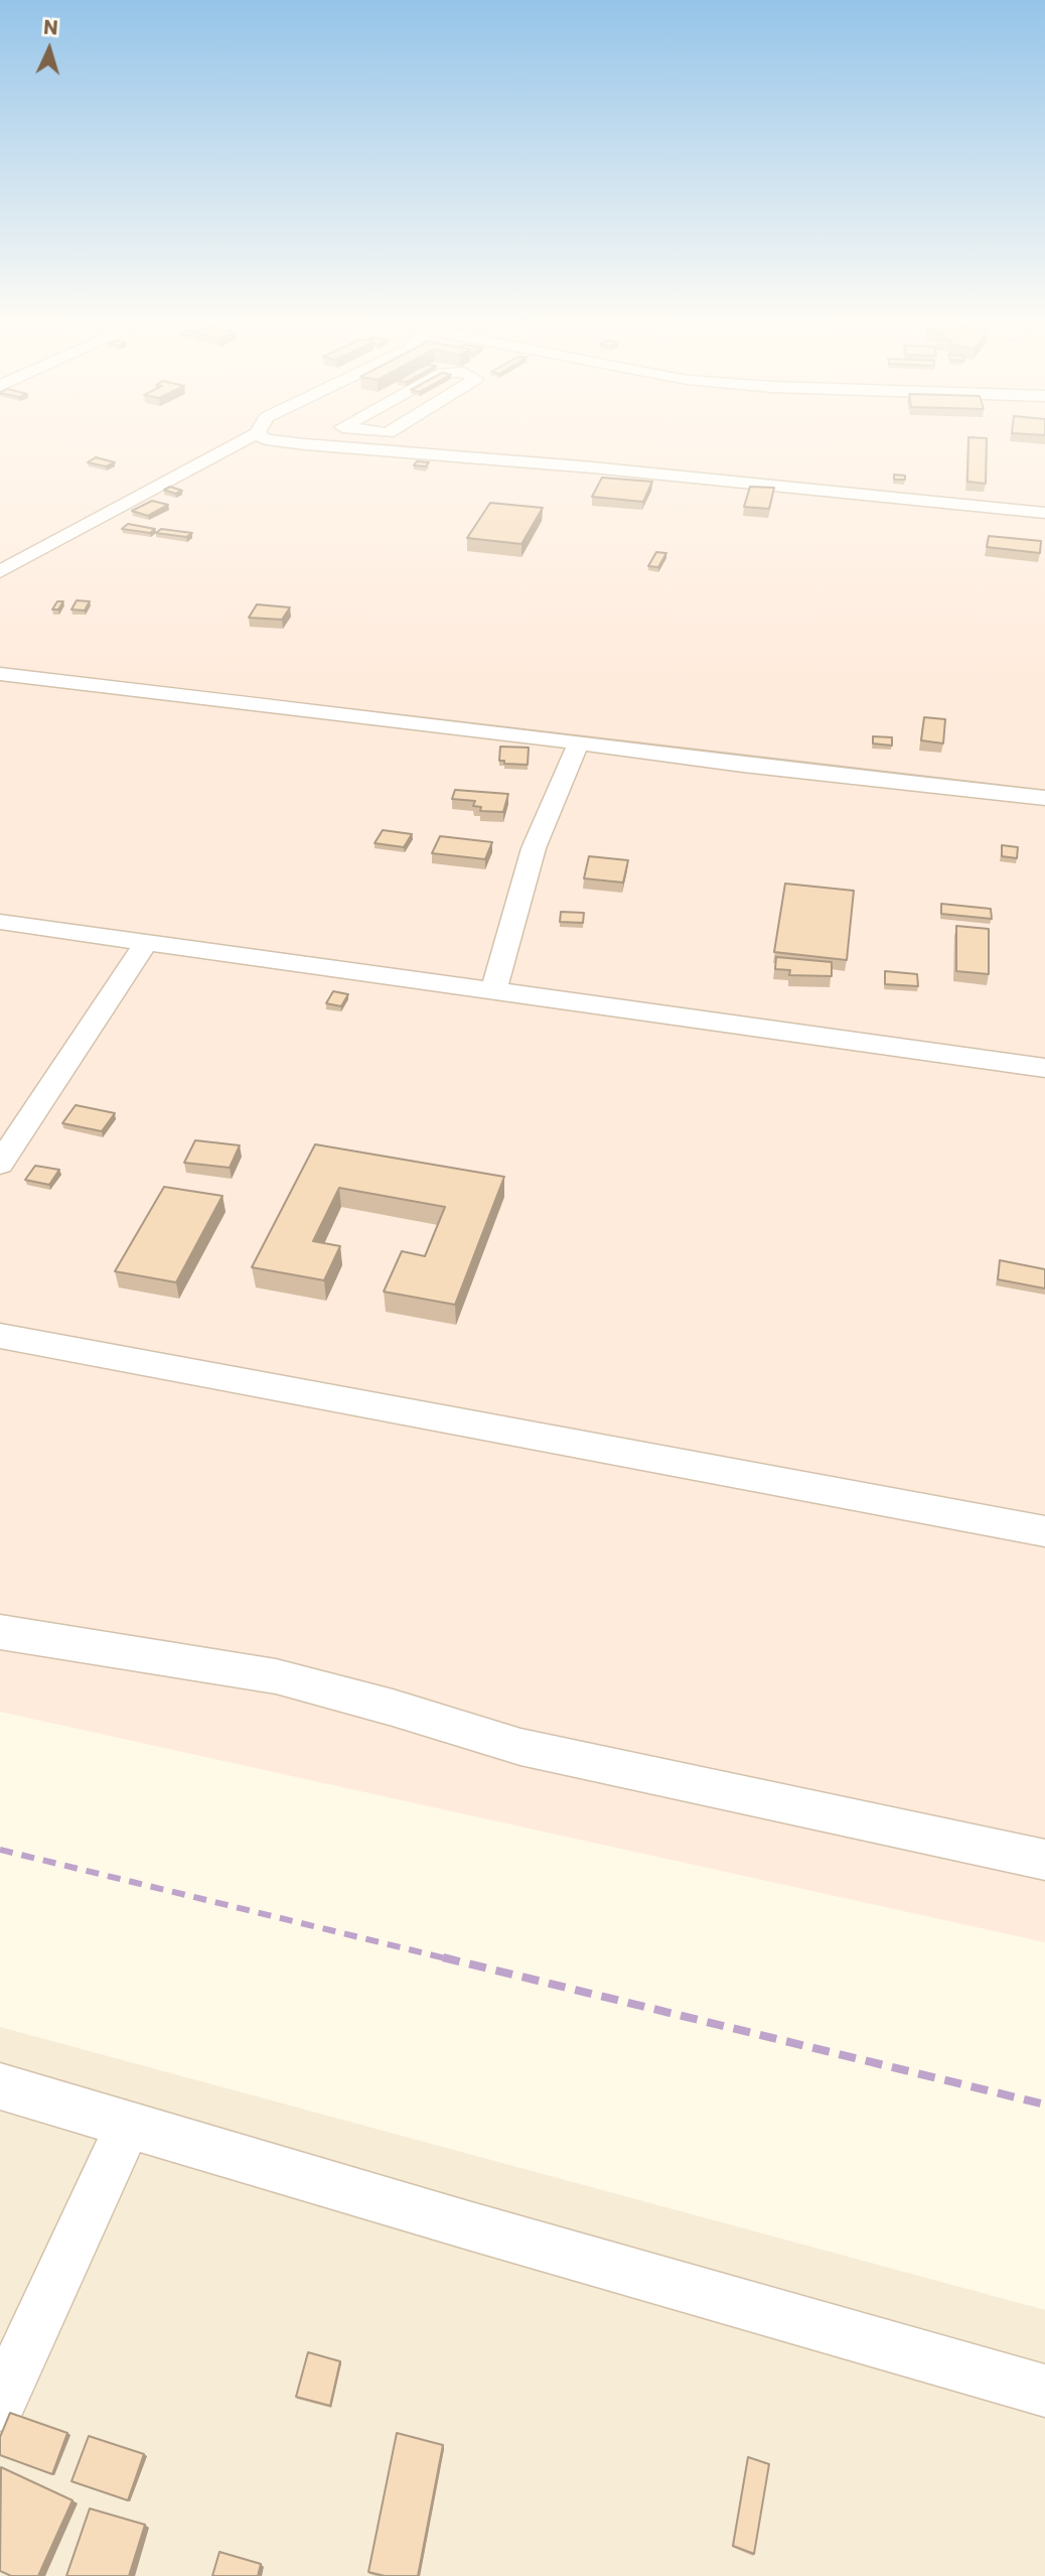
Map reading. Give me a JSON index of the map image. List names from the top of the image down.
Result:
{
  "north": "top"
}
